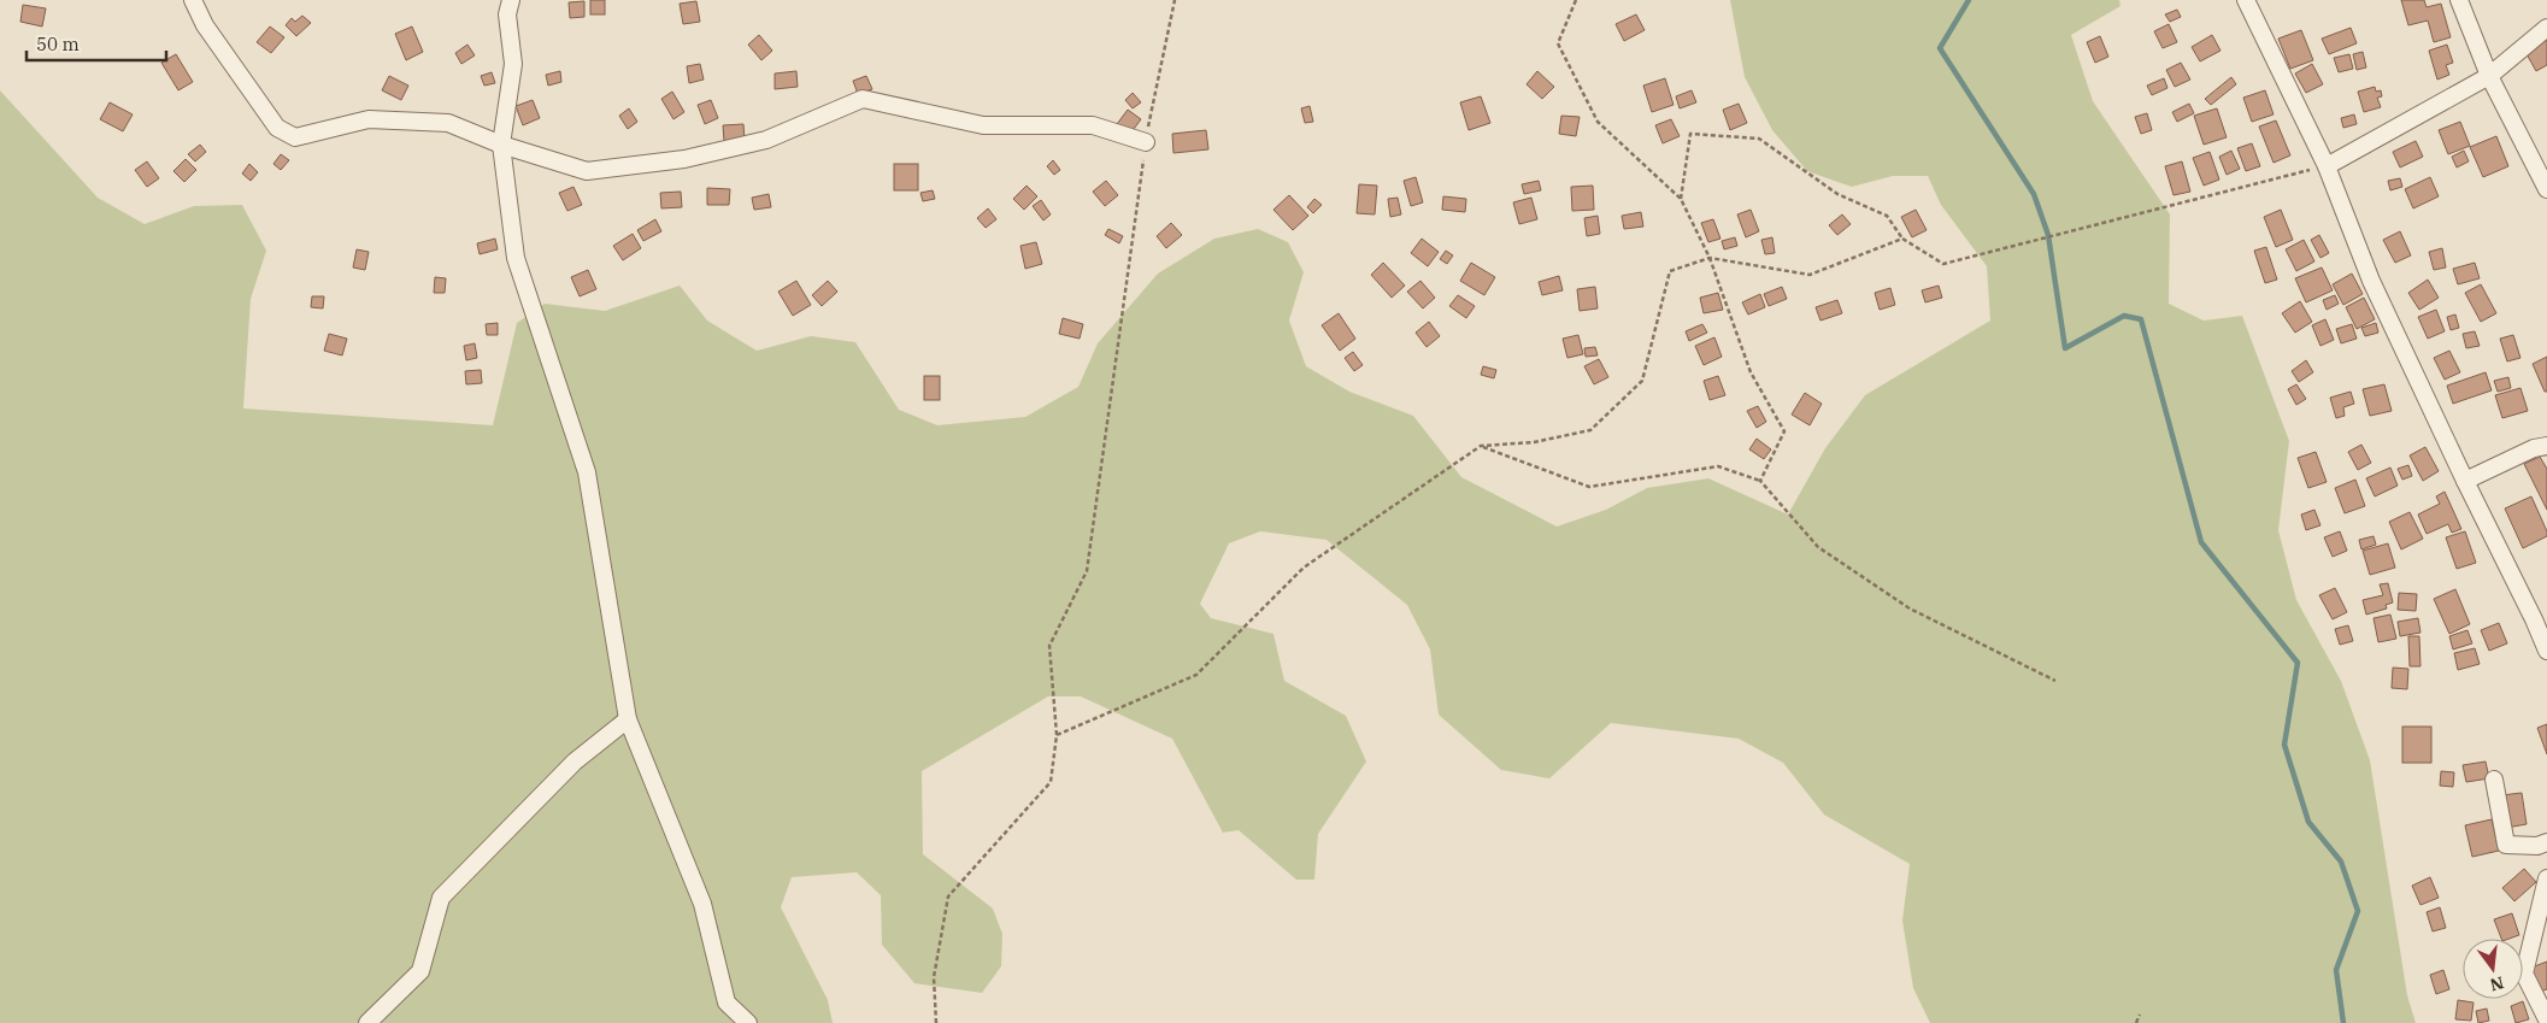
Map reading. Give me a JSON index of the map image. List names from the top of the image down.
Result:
{
  "scale_bar": "50 m",
  "north": "bottom"
}
